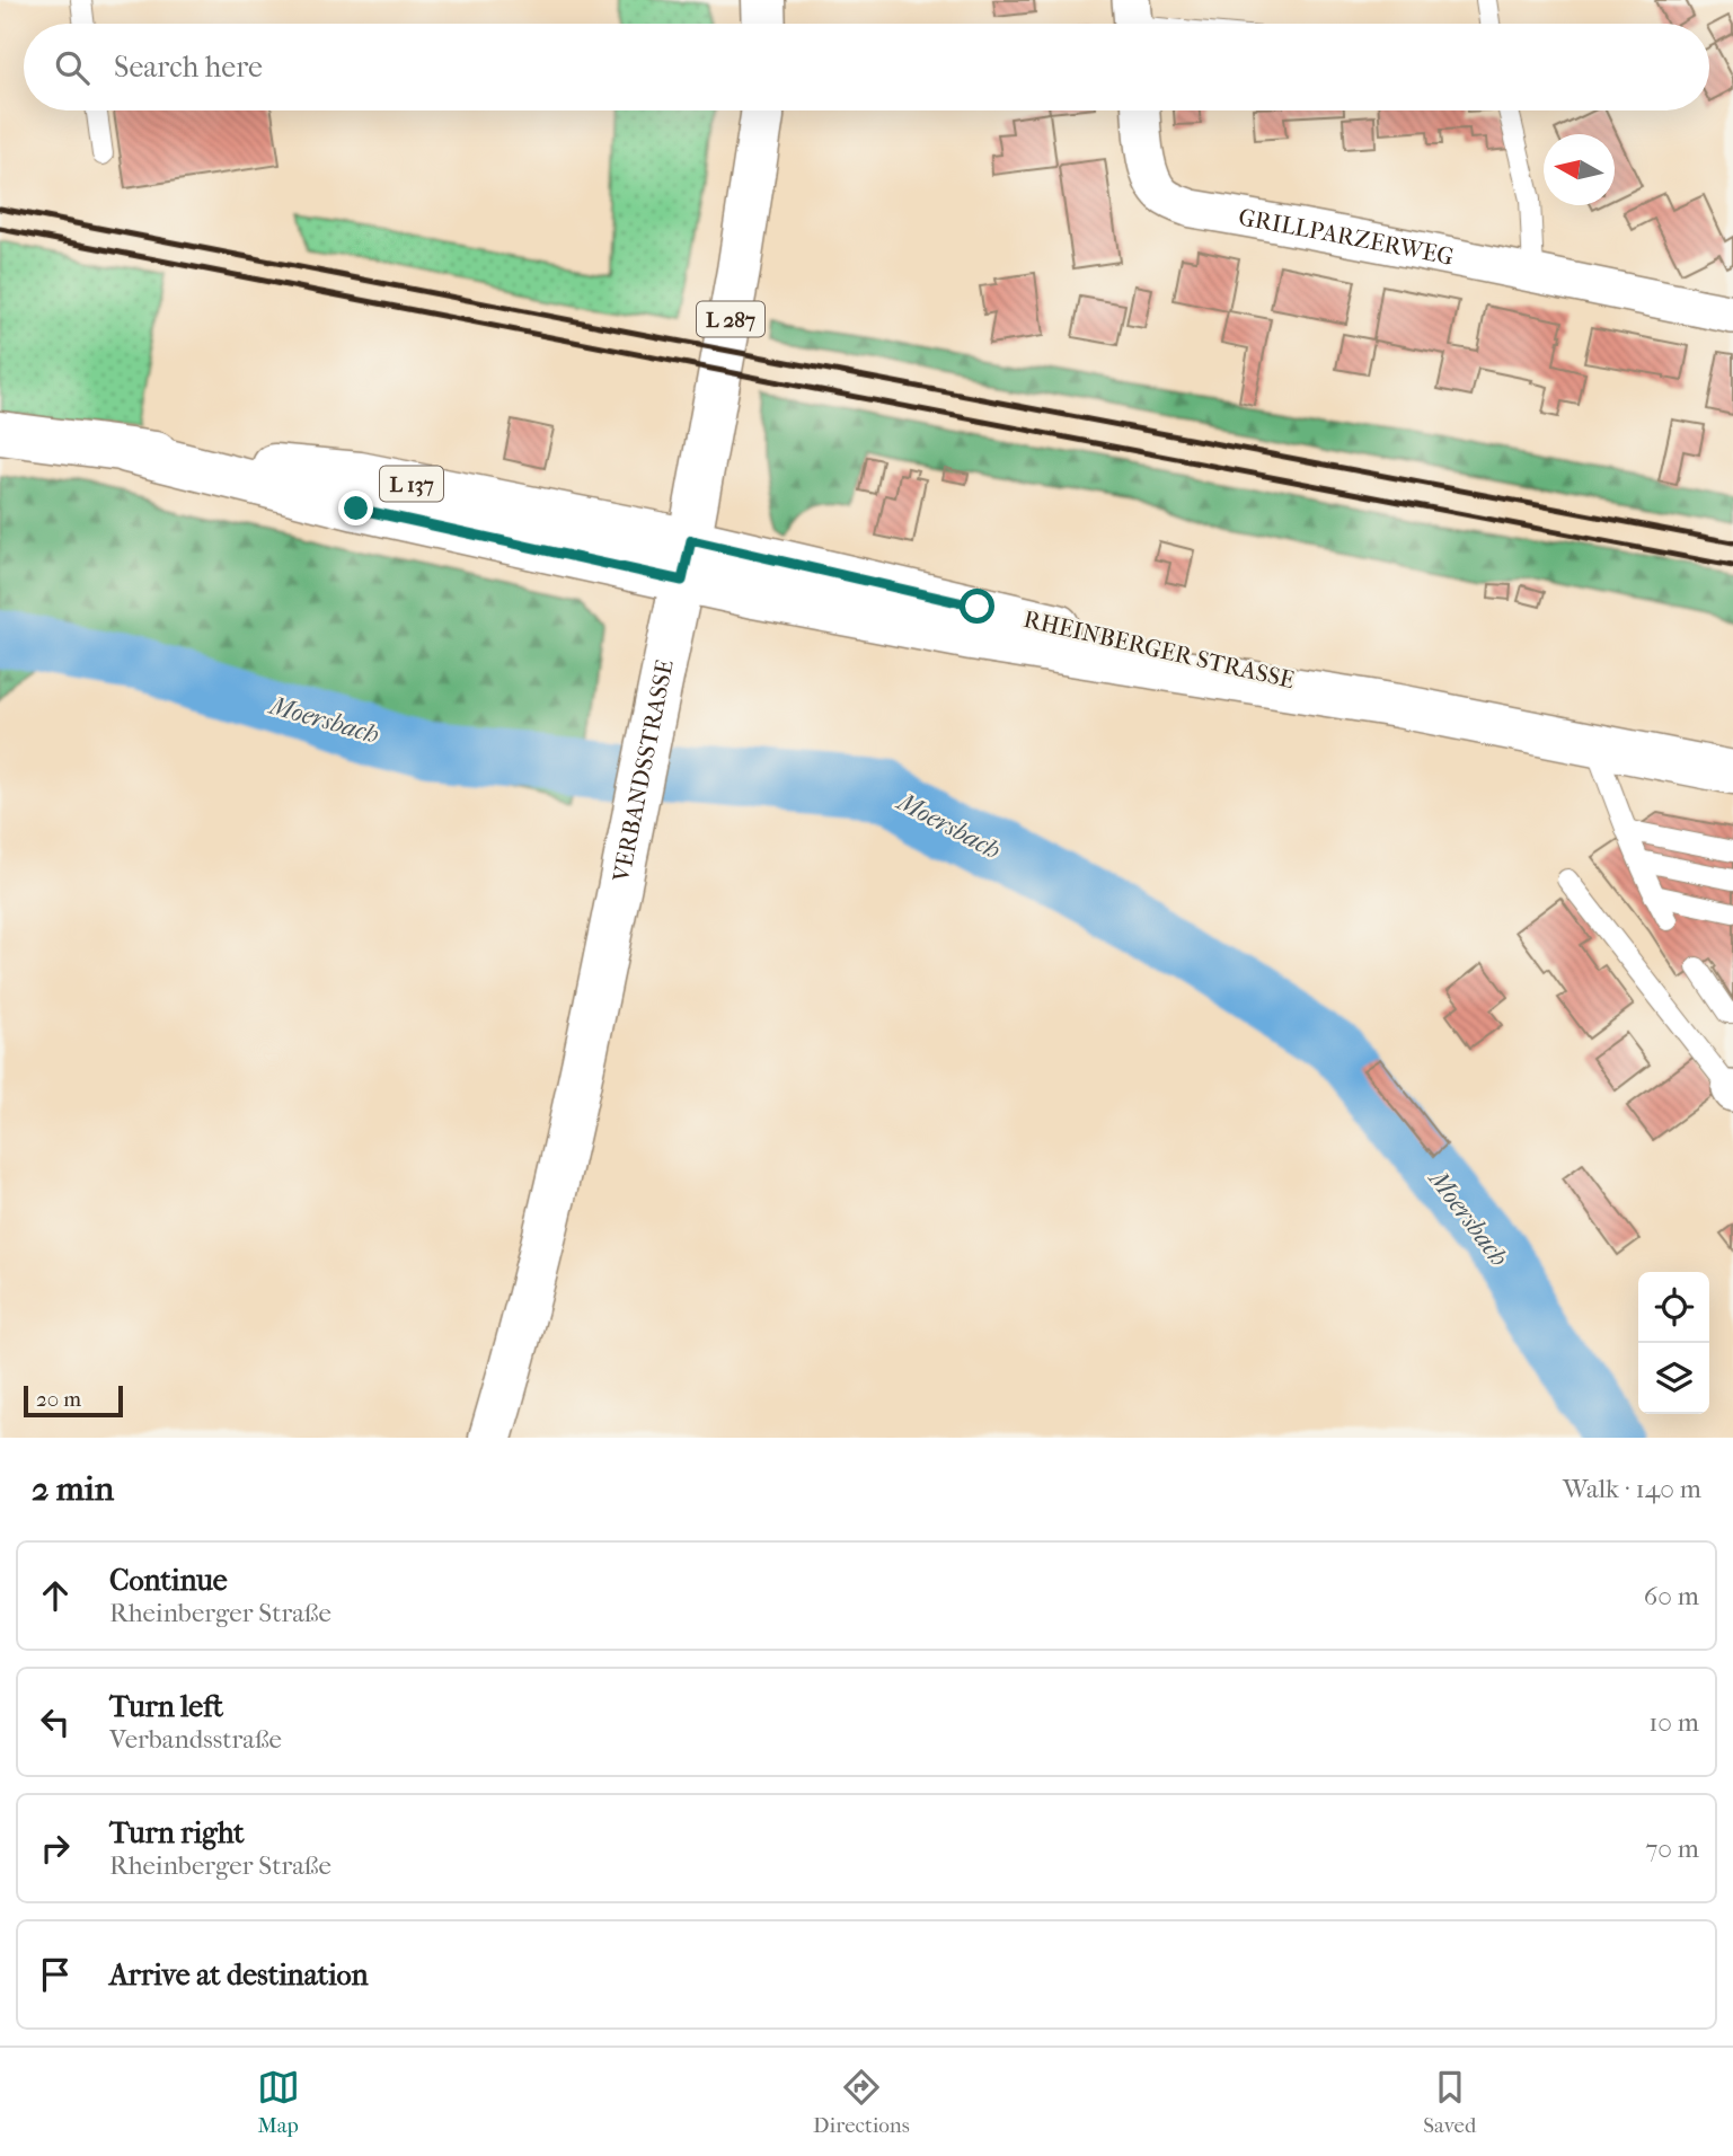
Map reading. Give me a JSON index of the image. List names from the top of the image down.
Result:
{
  "streets": {
    "main road": [
      "L 287",
      "L 137",
      "RHEINBERGER STRASSE",
      "VERBANDSSTRASSE"
    ],
    "street": ["GRILLPARZERWEG"]
  },
  "crossings": [
    ["RHEINBERGER STRASSE", "VERBANDSSTRASSE"]
  ],
  "water": ["Moersbach"],
  "scale_bar": "20 m",
  "north": "left",
  "page": {
    "search": "Search here",
    "scale": "20 m",
    "heading": ["2 min", "Walk · 140 m"],
    "list": [
      ["Continue", "Rheinberger Straße", "60 m"],
      ["Turn left", "Verbandsstraße", "10 m"],
      ["Turn right", "Rheinberger Straße", "70 m"],
      "Arrive at destination"
    ],
    "nav": ["Map", "Directions", "Saved"]
  }
}
